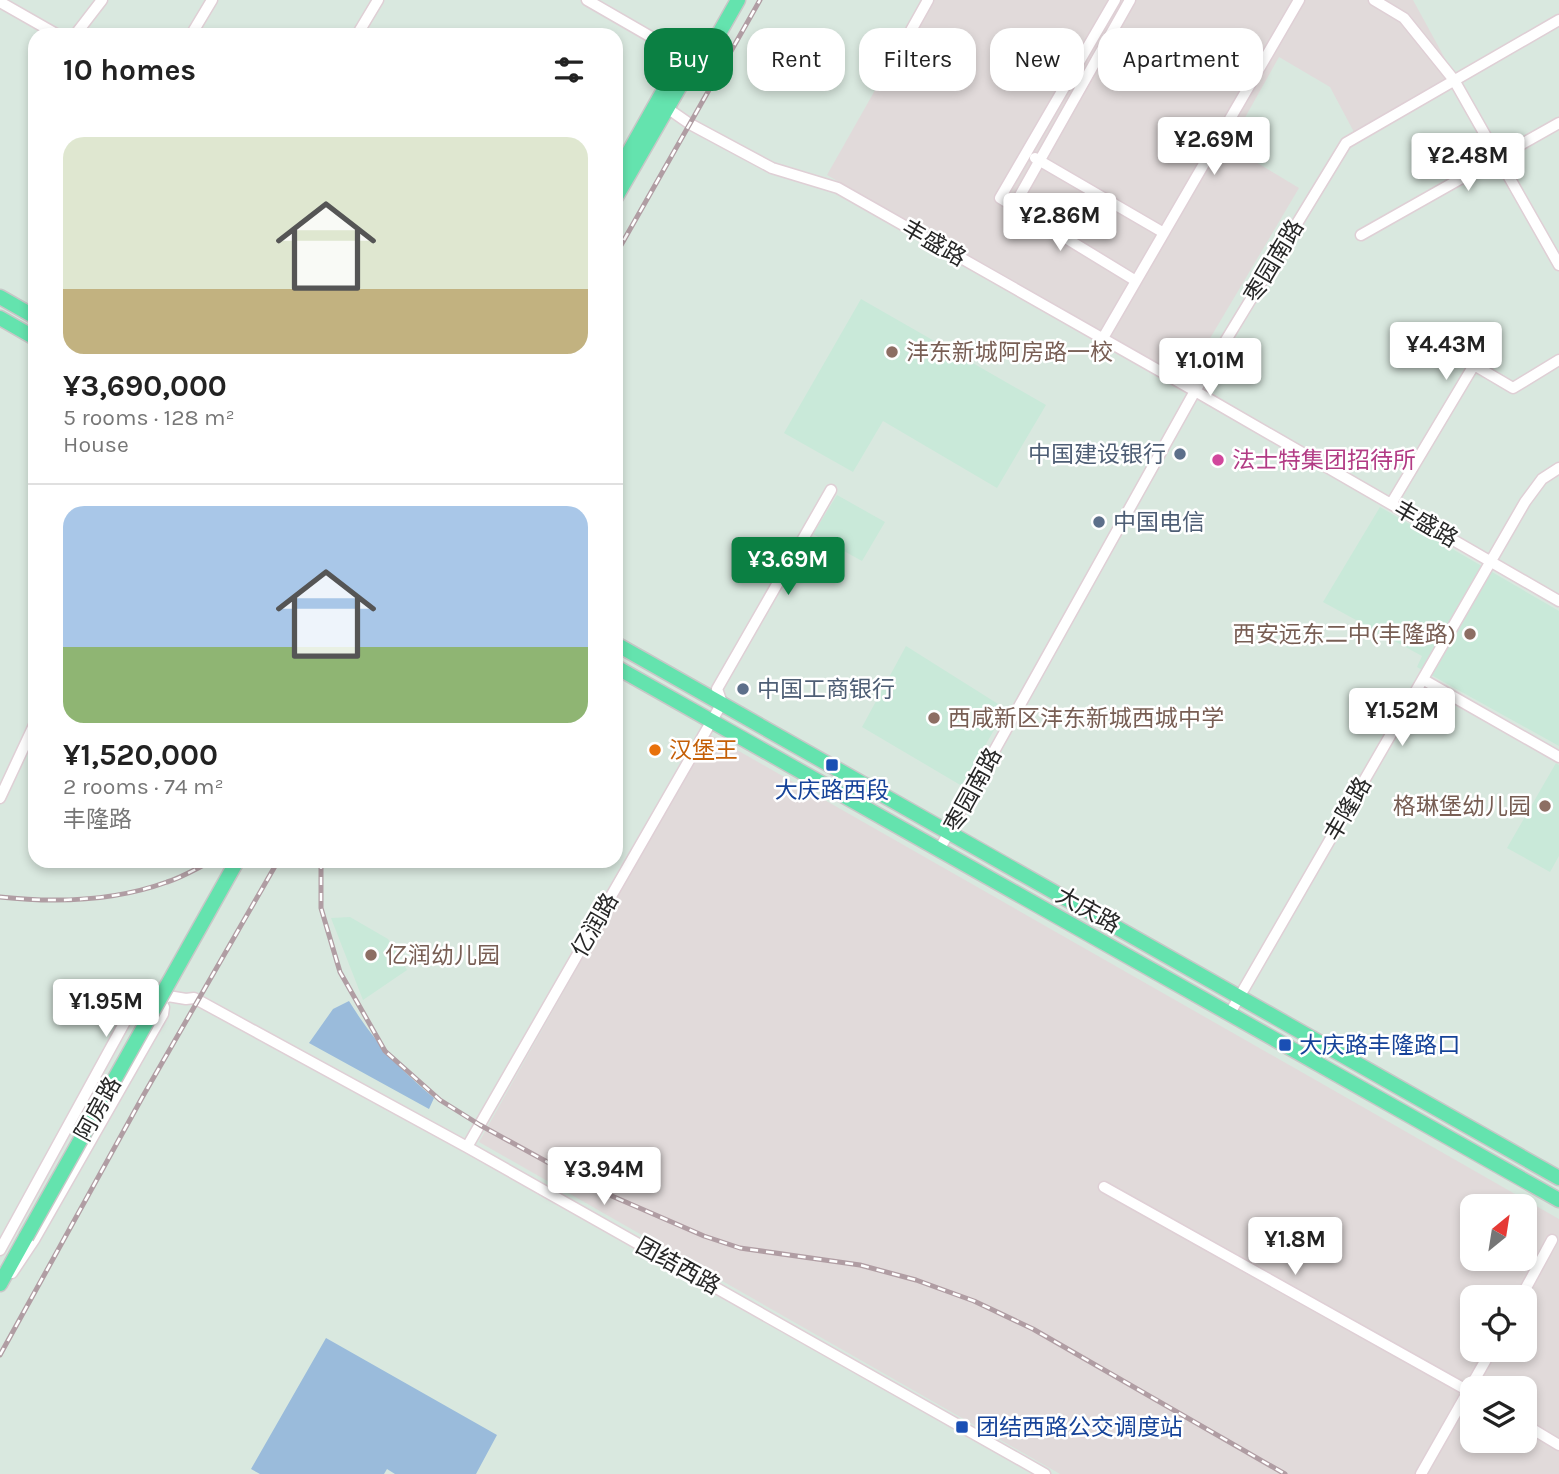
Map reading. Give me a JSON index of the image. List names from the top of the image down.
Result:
{
  "streets": {
    "main road": ["大庆路", "阿房路"],
    "street": [
      "丰盛路",
      "枣园南路",
      "丰隆路",
      "亿润路",
      "团结西路"
    ]
  },
  "crossings": [
    ["丰盛路", "枣园南路"],
    ["丰盛路", "丰隆路"],
    ["枣园南路", "大庆路"],
    ["丰隆路", "大庆路"],
    ["大庆路", "亿润路"],
    ["亿润路", "团结西路"]
  ],
  "places": {
    "other": [
      "沣东新城阿房路一校",
      "中国建设银行",
      "法士特集团招待所",
      "中国电信",
      "西安远东二中(丰隆路)",
      "中国工商银行",
      "西咸新区沣东新城西城中学",
      "汉堡王",
      "格琳堡幼儿园",
      "亿润幼儿园"
    ],
    "transit": ["大庆路西段", "大庆路丰隆路口", "团结西路公交调度站"]
  },
  "north": "top right",
  "page": {
    "chip": [
      "Buy",
      "Rent",
      "Filters",
      "New",
      "Apartment"
    ],
    "heading": "10 homes",
    "list": [
      {
        "name": "¥3,690,000",
        "note": "5 rooms · 128 m² · House"
      },
      {
        "name": "¥1,520,000",
        "note": "2 rooms · 74 m² · 丰隆路"
      }
    ],
    "price": [
      "¥2.69M",
      "¥2.48M",
      "¥2.86M",
      "¥4.43M",
      "¥1.01M",
      "¥3.69M",
      "¥1.52M",
      "¥1.95M",
      "¥3.94M",
      "¥1.8M"
    ]
  }
}
